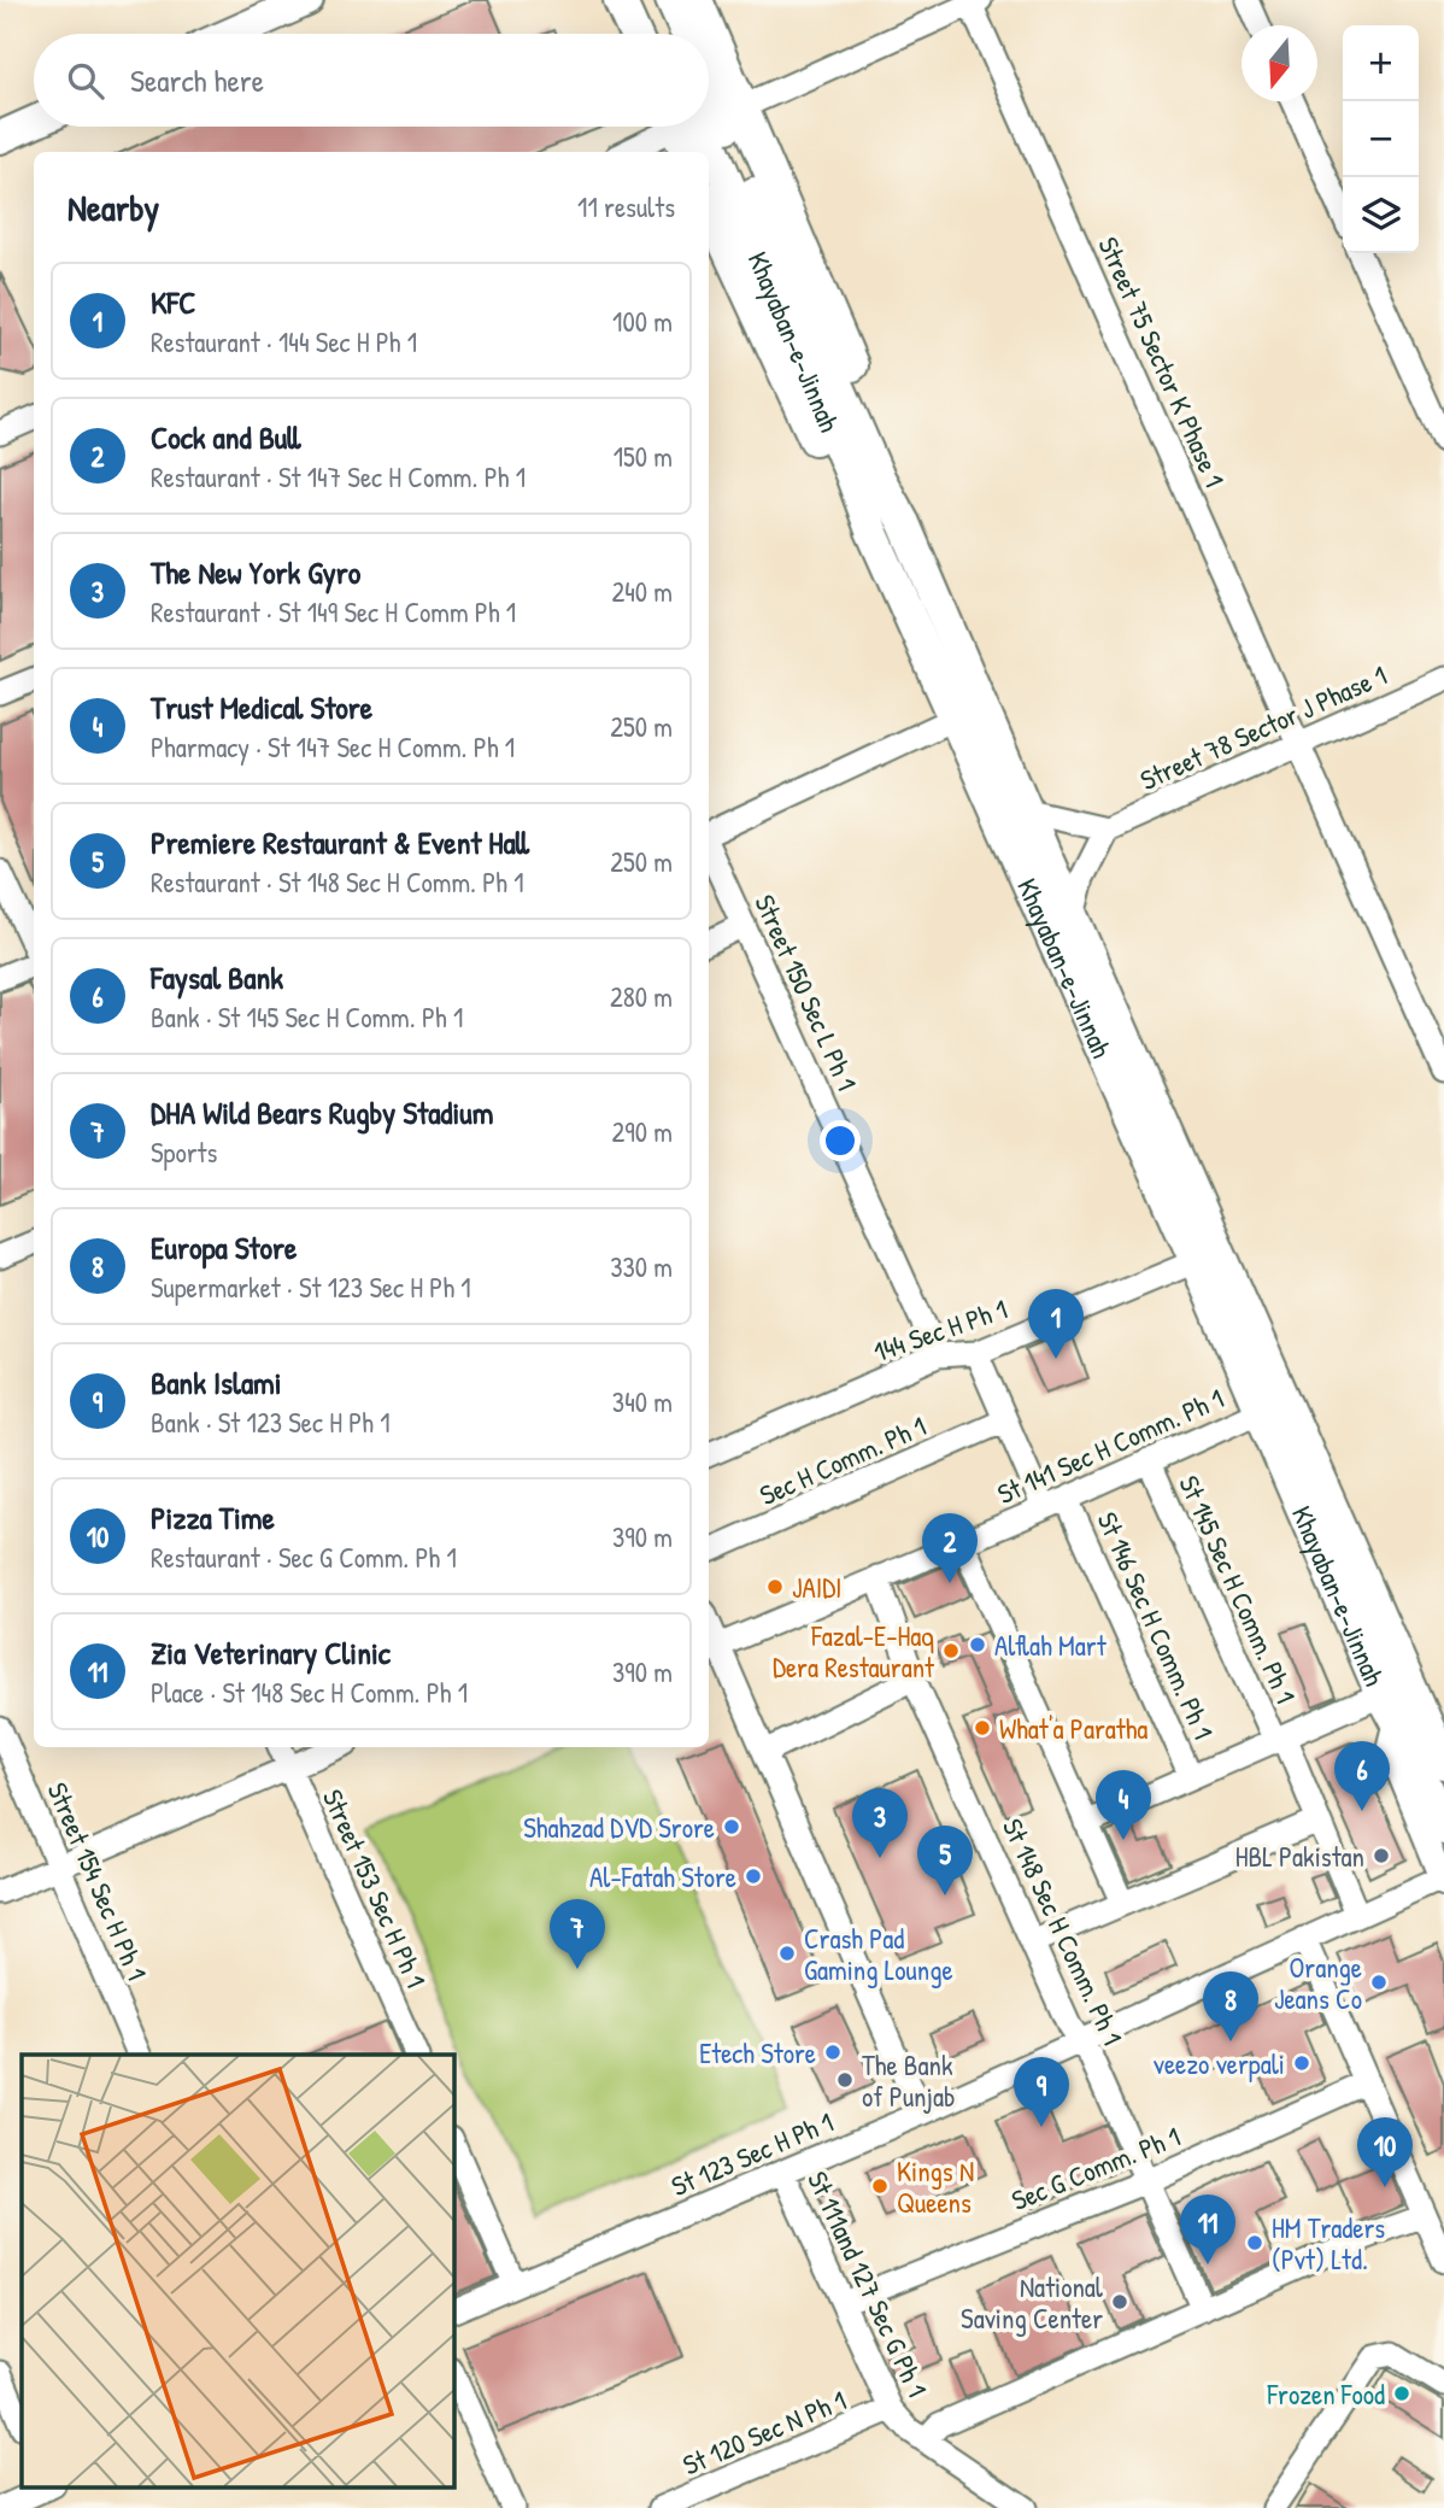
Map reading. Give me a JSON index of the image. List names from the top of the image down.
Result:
{
  "streets": {
    "main road": ["Khayaban-e-Jinnah"],
    "street": [
      "Street 75 Sector K Phase 1",
      "Street 78 Sector J Phase 1",
      "Street 150 Sec L Ph 1",
      "144 Sec H Ph 1",
      "St 141 Sec H Comm. Ph 1",
      "Sec H Comm. Ph 1",
      "St 145 Sec H Comm. Ph 1",
      "St 146 Sec H Comm. Ph 1",
      "Street 154 Sec H Ph 1",
      "Street 153 Sec H Ph 1",
      "St 148 Sec H Comm. Ph 1",
      "St 123 Sec H Ph 1",
      "Sec G Comm. Ph 1",
      "St 111and 127 Sec G Ph 1",
      "St 120 Sec N Ph 1"
    ]
  },
  "crossings": [
    ["Khayaban-e-Jinnah", "144 Sec H Ph 1"],
    ["Khayaban-e-Jinnah", "St 141 Sec H Comm. Ph 1"],
    ["Street 75 Sector K Phase 1", "Street 78 Sector J Phase 1"],
    ["Street 150 Sec L Ph 1", "144 Sec H Ph 1"],
    ["St 141 Sec H Comm. Ph 1", "St 145 Sec H Comm. Ph 1"],
    ["St 141 Sec H Comm. Ph 1", "St 146 Sec H Comm. Ph 1"],
    ["St 141 Sec H Comm. Ph 1", "St 148 Sec H Comm. Ph 1"],
    ["St 145 Sec H Comm. Ph 1", "St 123 Sec H Ph 1"],
    ["St 148 Sec H Comm. Ph 1", "St 123 Sec H Ph 1"],
    ["St 148 Sec H Comm. Ph 1", "Sec G Comm. Ph 1"],
    ["St 123 Sec H Ph 1", "St 111and 127 Sec G Ph 1"],
    ["Sec G Comm. Ph 1", "St 111and 127 Sec G Ph 1"],
    ["St 111and 127 Sec G Ph 1", "St 120 Sec N Ph 1"]
  ],
  "places": [
    "JAIDI",
    "Alflah Mart",
    "Fazal-E-Haq Dera Restaurant",
    "What'a Paratha",
    "Shahzad DVD Srore",
    "HBL Pakistan",
    "Al-Fatah Store",
    "Crash Pad Gaming Lounge",
    "Orange Jeans Co",
    "Etech Store",
    "veezo verpali",
    "The Bank of Punjab",
    "Kings N Queens",
    "HM Traders (Pvt) Ltd.",
    "National Saving Center",
    "Frozen Food"
  ],
  "north": "bottom",
  "page": {
    "map_buttons": ["+", "−"],
    "search": "Search here",
    "heading": ["Nearby", "11 results"],
    "list": [
      {
        "mark": "1",
        "name": "KFC",
        "note": "Restaurant · 144 Sec H Ph 1",
        "value": "100 m"
      },
      {
        "mark": "2",
        "name": "Cock and Bull",
        "note": "Restaurant · St 147 Sec H Comm. Ph 1",
        "value": "150 m"
      },
      {
        "mark": "3",
        "name": "The New York Gyro",
        "note": "Restaurant · St 149 Sec H Comm Ph 1",
        "value": "240 m"
      },
      {
        "mark": "4",
        "name": "Trust Medical Store",
        "note": "Pharmacy · St 147 Sec H Comm. Ph 1",
        "value": "250 m"
      },
      {
        "mark": "5",
        "name": "Premiere Restaurant & Event Hall",
        "note": "Restaurant · St 148 Sec H Comm. Ph 1",
        "value": "250 m"
      },
      {
        "mark": "6",
        "name": "Faysal Bank",
        "note": "Bank · St 145 Sec H Comm. Ph 1",
        "value": "280 m"
      },
      {
        "mark": "7",
        "name": "DHA Wild Bears Rugby Stadium",
        "note": "Sports",
        "value": "290 m"
      },
      {
        "mark": "8",
        "name": "Europa Store",
        "note": "Supermarket · St 123 Sec H Ph 1",
        "value": "330 m"
      },
      {
        "mark": "9",
        "name": "Bank Islami",
        "note": "Bank · St 123 Sec H Ph 1",
        "value": "340 m"
      },
      {
        "mark": "10",
        "name": "Pizza Time",
        "note": "Restaurant · Sec G Comm. Ph 1",
        "value": "390 m"
      },
      {
        "mark": "11",
        "name": "Zia Veterinary Clinic",
        "note": "Place · St 148 Sec H Comm. Ph 1",
        "value": "390 m"
      }
    ],
    "pins": [
      "1",
      "2",
      "6",
      "4",
      "3",
      "5",
      "7",
      "8",
      "9",
      "10",
      "11"
    ]
  }
}
